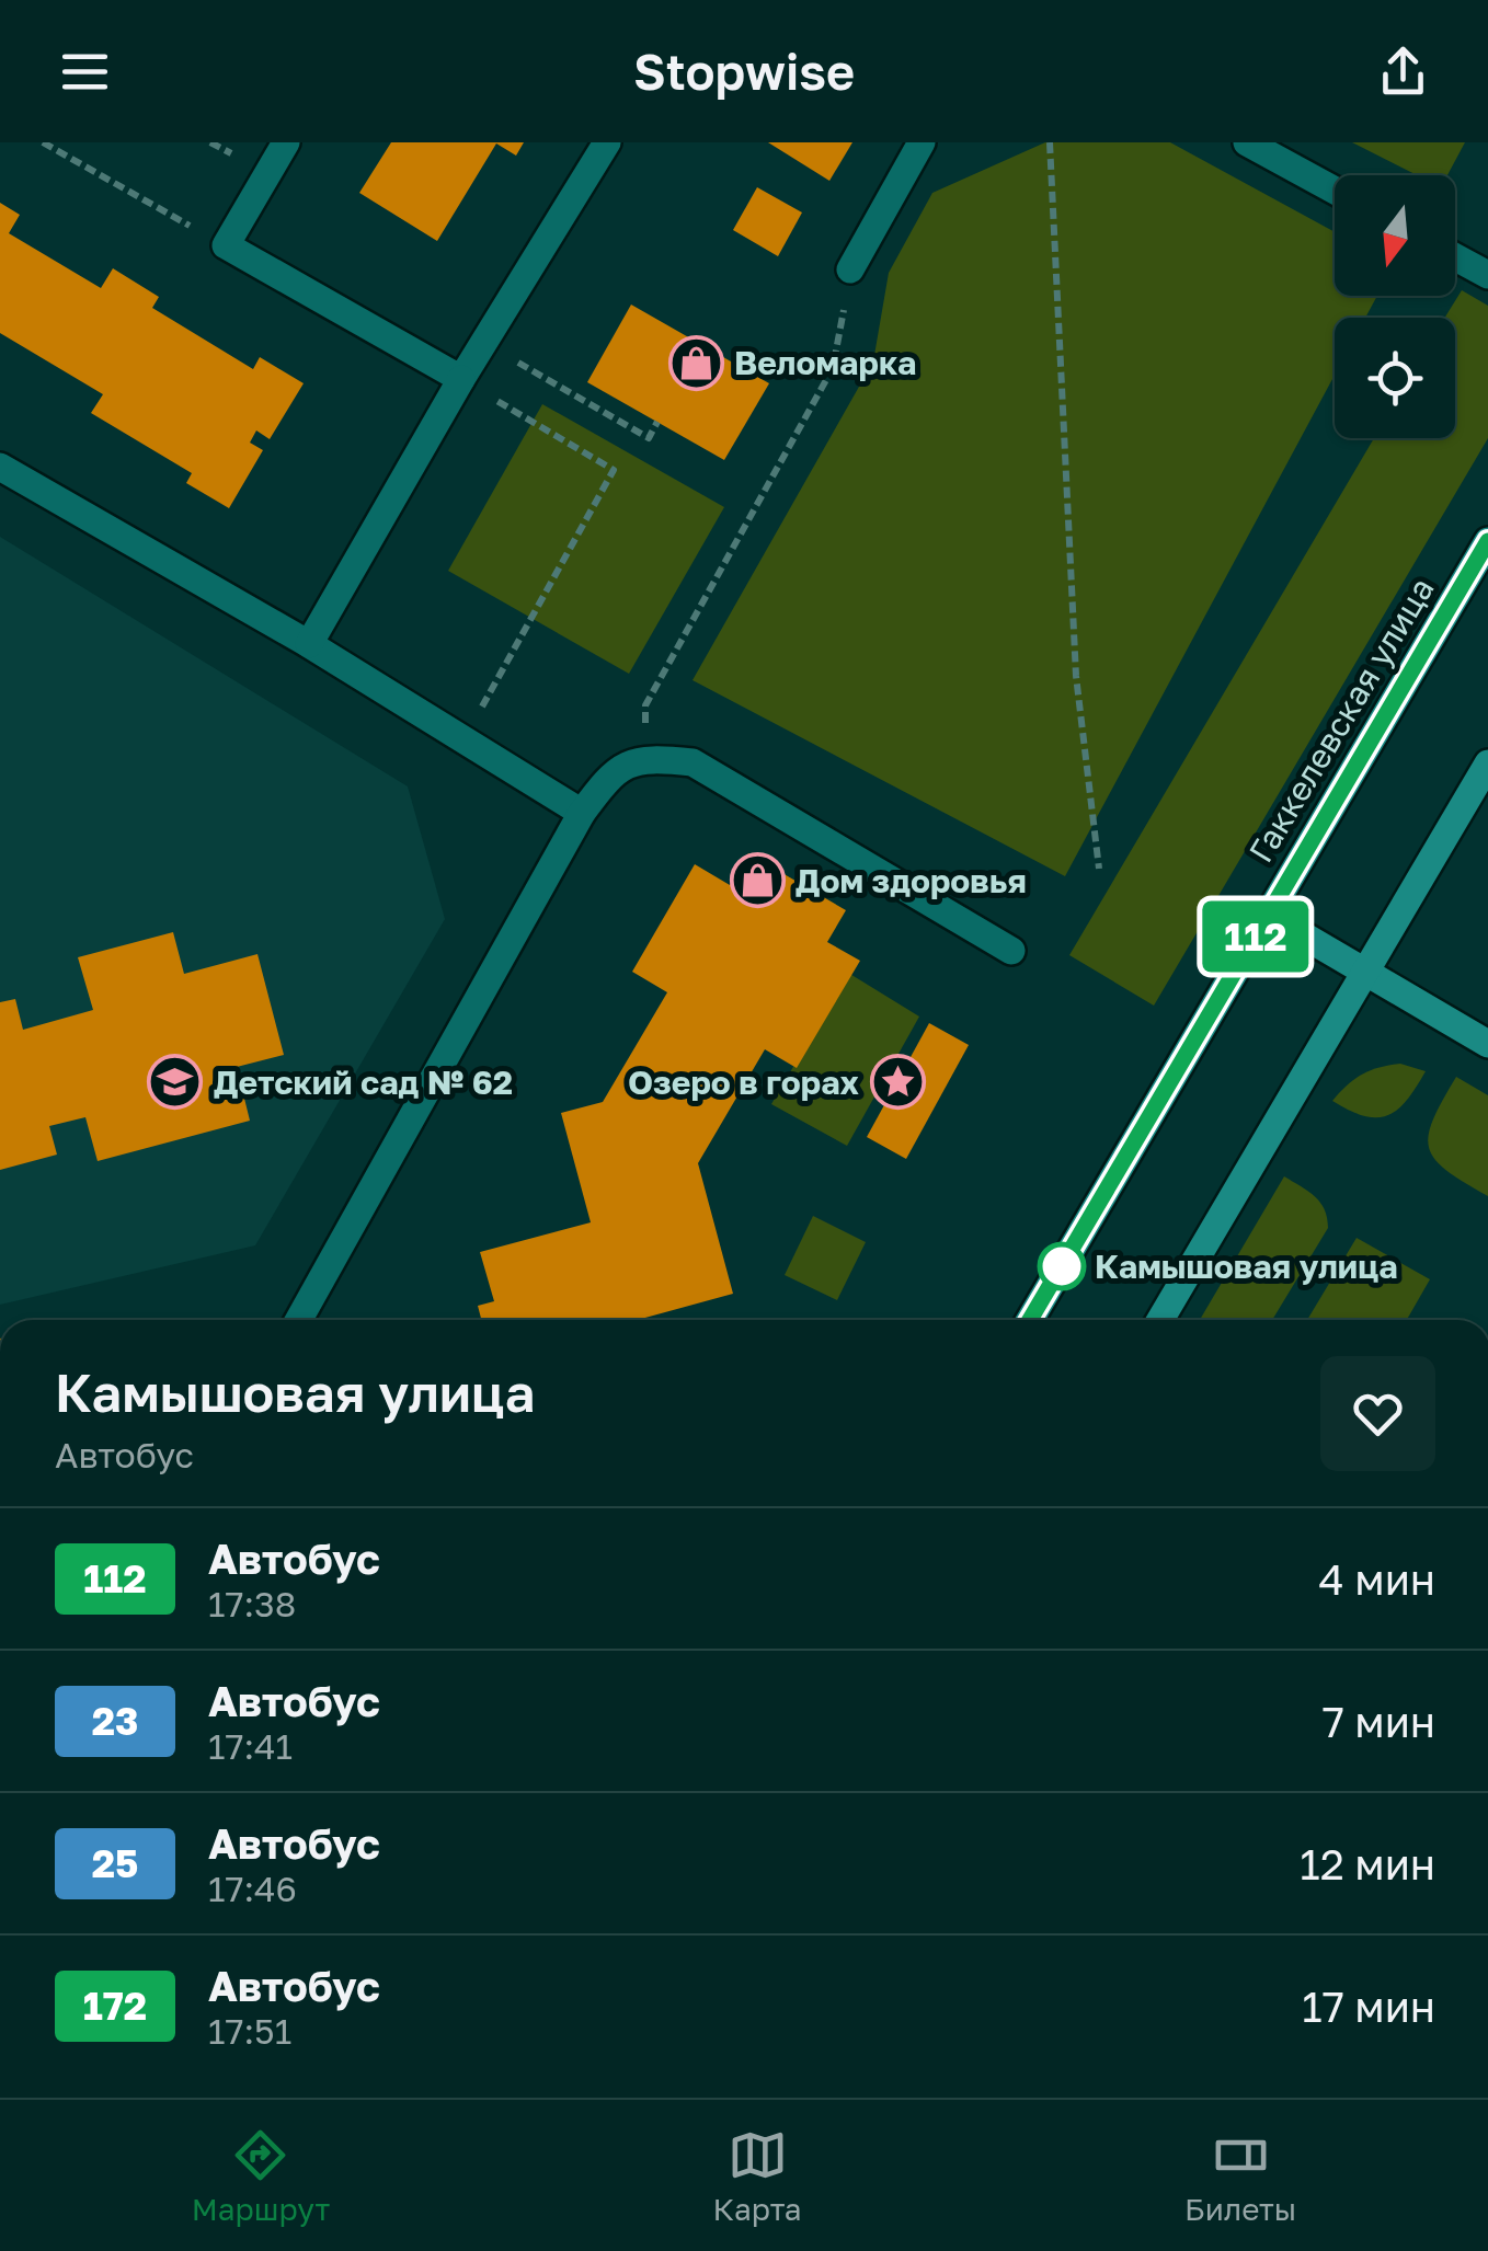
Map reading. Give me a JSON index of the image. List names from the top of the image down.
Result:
{
  "streets": {
    "main road": ["Гаккелевская улица"]
  },
  "places": {
    "shop": ["Веломарка", "Дом здоровья"],
    "school or university": ["Детский сад № 62"],
    "place": ["Озеро в горах"],
    "other": ["Камышовая улица"]
  },
  "lines": ["bus line 112"],
  "north": "bottom",
  "page": {
    "header": "Stopwise",
    "on_map": "112",
    "heading": ["Камышовая улица", "Автобус"],
    "list": [
      {
        "mark": "112",
        "name": "Автобус",
        "note": "17:38",
        "value": "4 мин"
      },
      {
        "mark": "23",
        "name": "Автобус",
        "note": "17:41",
        "value": "7 мин"
      },
      {
        "mark": "25",
        "name": "Автобус",
        "note": "17:46",
        "value": "12 мин"
      },
      {
        "mark": "172",
        "name": "Автобус",
        "note": "17:51",
        "value": "17 мин"
      }
    ],
    "tabs": ["Маршрут", "Карта", "Билеты"]
  }
}
